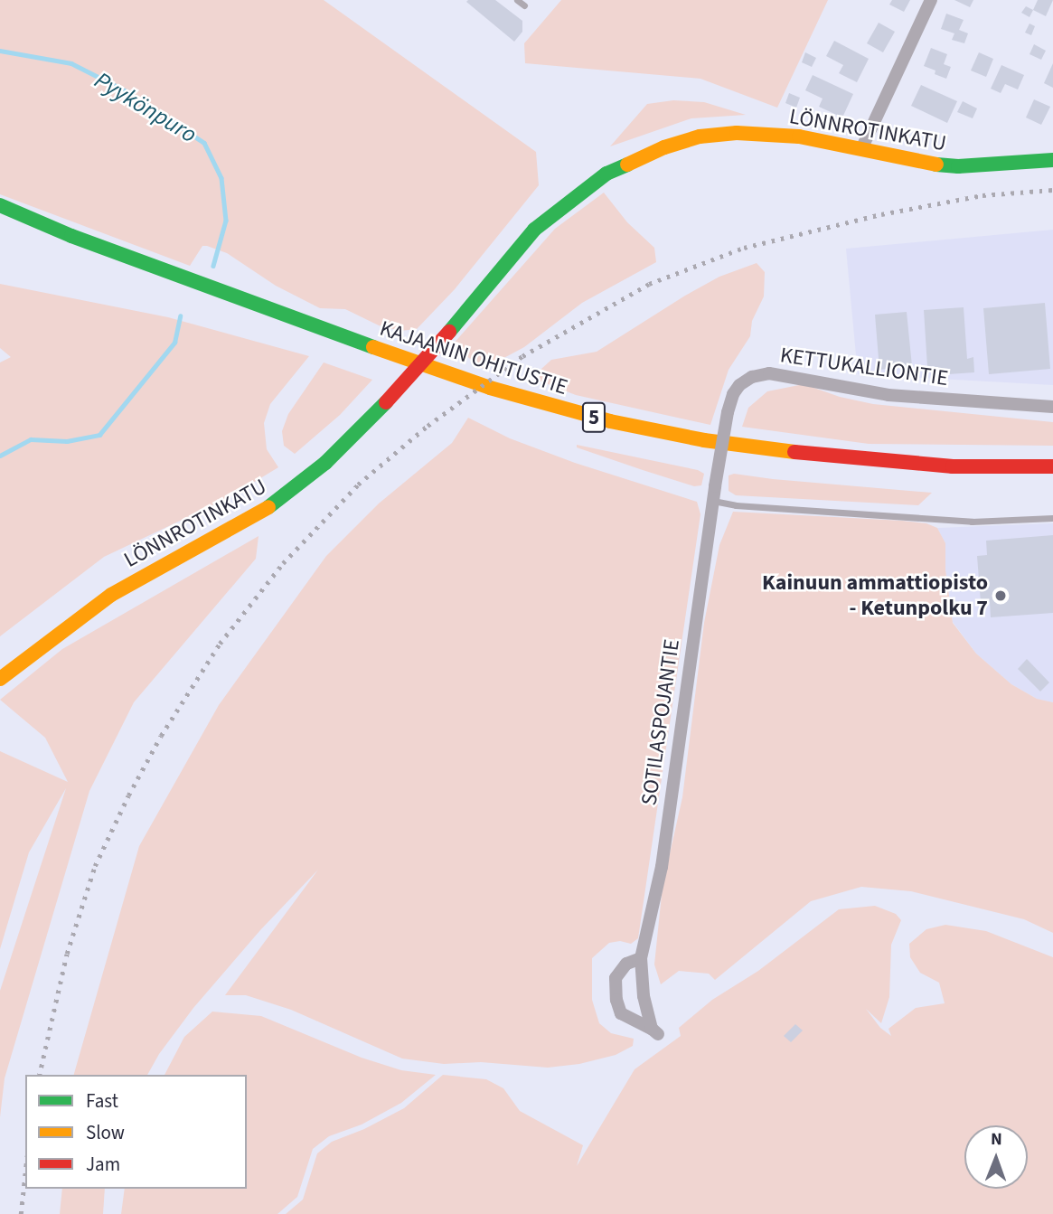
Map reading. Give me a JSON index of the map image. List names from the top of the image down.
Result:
{
  "streets": {
    "main road": ["LÖNNROTINKATU", "KAJAANIN OHITUSTIE", "5"],
    "street": ["KETTUKALLIONTIE", "SOTILASPOJANTIE"]
  },
  "crossings": [
    ["KAJAANIN OHITUSTIE", "5"],
    ["KETTUKALLIONTIE", "SOTILASPOJANTIE"]
  ],
  "water": ["Pyykönpuro"],
  "places": ["Kainuun ammattiopisto - Ketunpolku 7"],
  "legend": ["Fast", "Slow", "Jam"],
  "north": "top"
}
